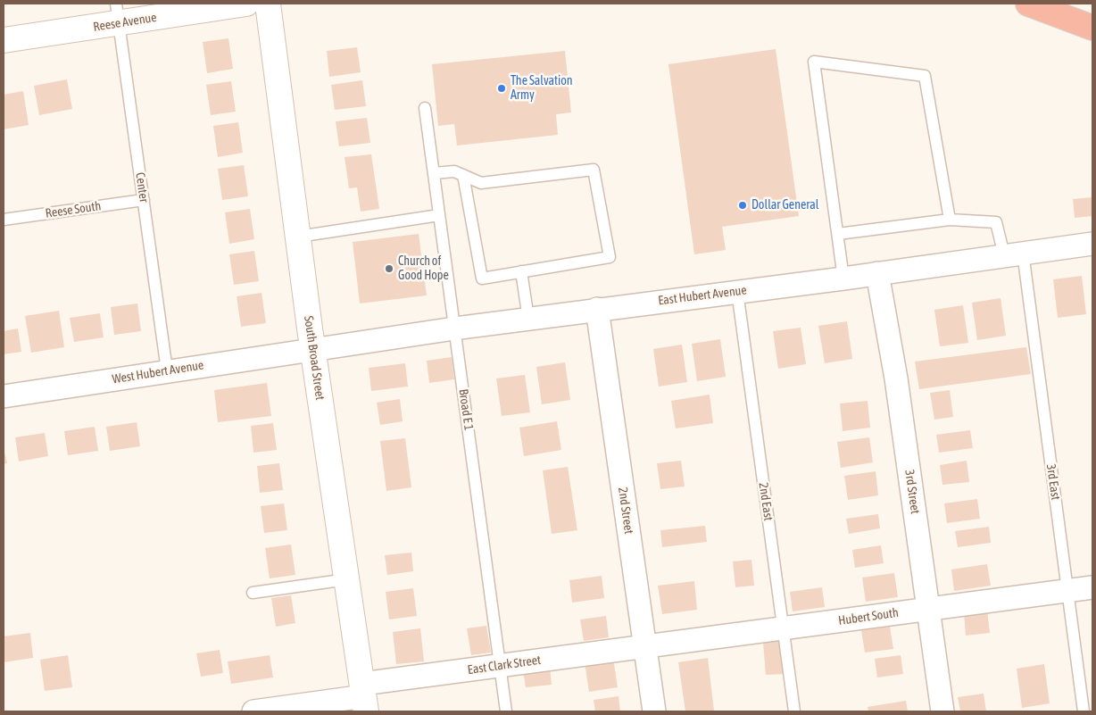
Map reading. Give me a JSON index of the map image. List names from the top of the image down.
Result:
{
  "streets": {
    "street": [
      "Reese Avenue",
      "East Hubert Avenue",
      "South Broad Street",
      "West Hubert Avenue",
      "3rd Street",
      "2nd Street",
      "Hubert South",
      "East Clark Street"
    ],
    "lane": [
      "Center",
      "Reese South",
      "Broad E 1",
      "3rd East",
      "2nd East"
    ]
  },
  "crossings": [
    ["Reese Avenue", "Center"],
    ["Center", "Reese South"],
    ["Center", "West Hubert Avenue"],
    ["East Hubert Avenue", "South Broad Street"],
    ["East Hubert Avenue", "West Hubert Avenue"],
    ["East Hubert Avenue", "Broad E 1"],
    ["East Hubert Avenue", "3rd East"],
    ["East Hubert Avenue", "3rd Street"],
    ["East Hubert Avenue", "2nd East"],
    ["East Hubert Avenue", "2nd Street"],
    ["South Broad Street", "West Hubert Avenue"],
    ["South Broad Street", "East Clark Street"],
    ["Broad E 1", "East Clark Street"],
    ["3rd East", "Hubert South"],
    ["3rd Street", "Hubert South"],
    ["2nd East", "Hubert South"],
    ["2nd Street", "Hubert South"],
    ["2nd Street", "East Clark Street"],
    ["Hubert South", "East Clark Street"]
  ],
  "places": ["The Salvation Army", "Dollar General", "Church of Good Hope"]
}
